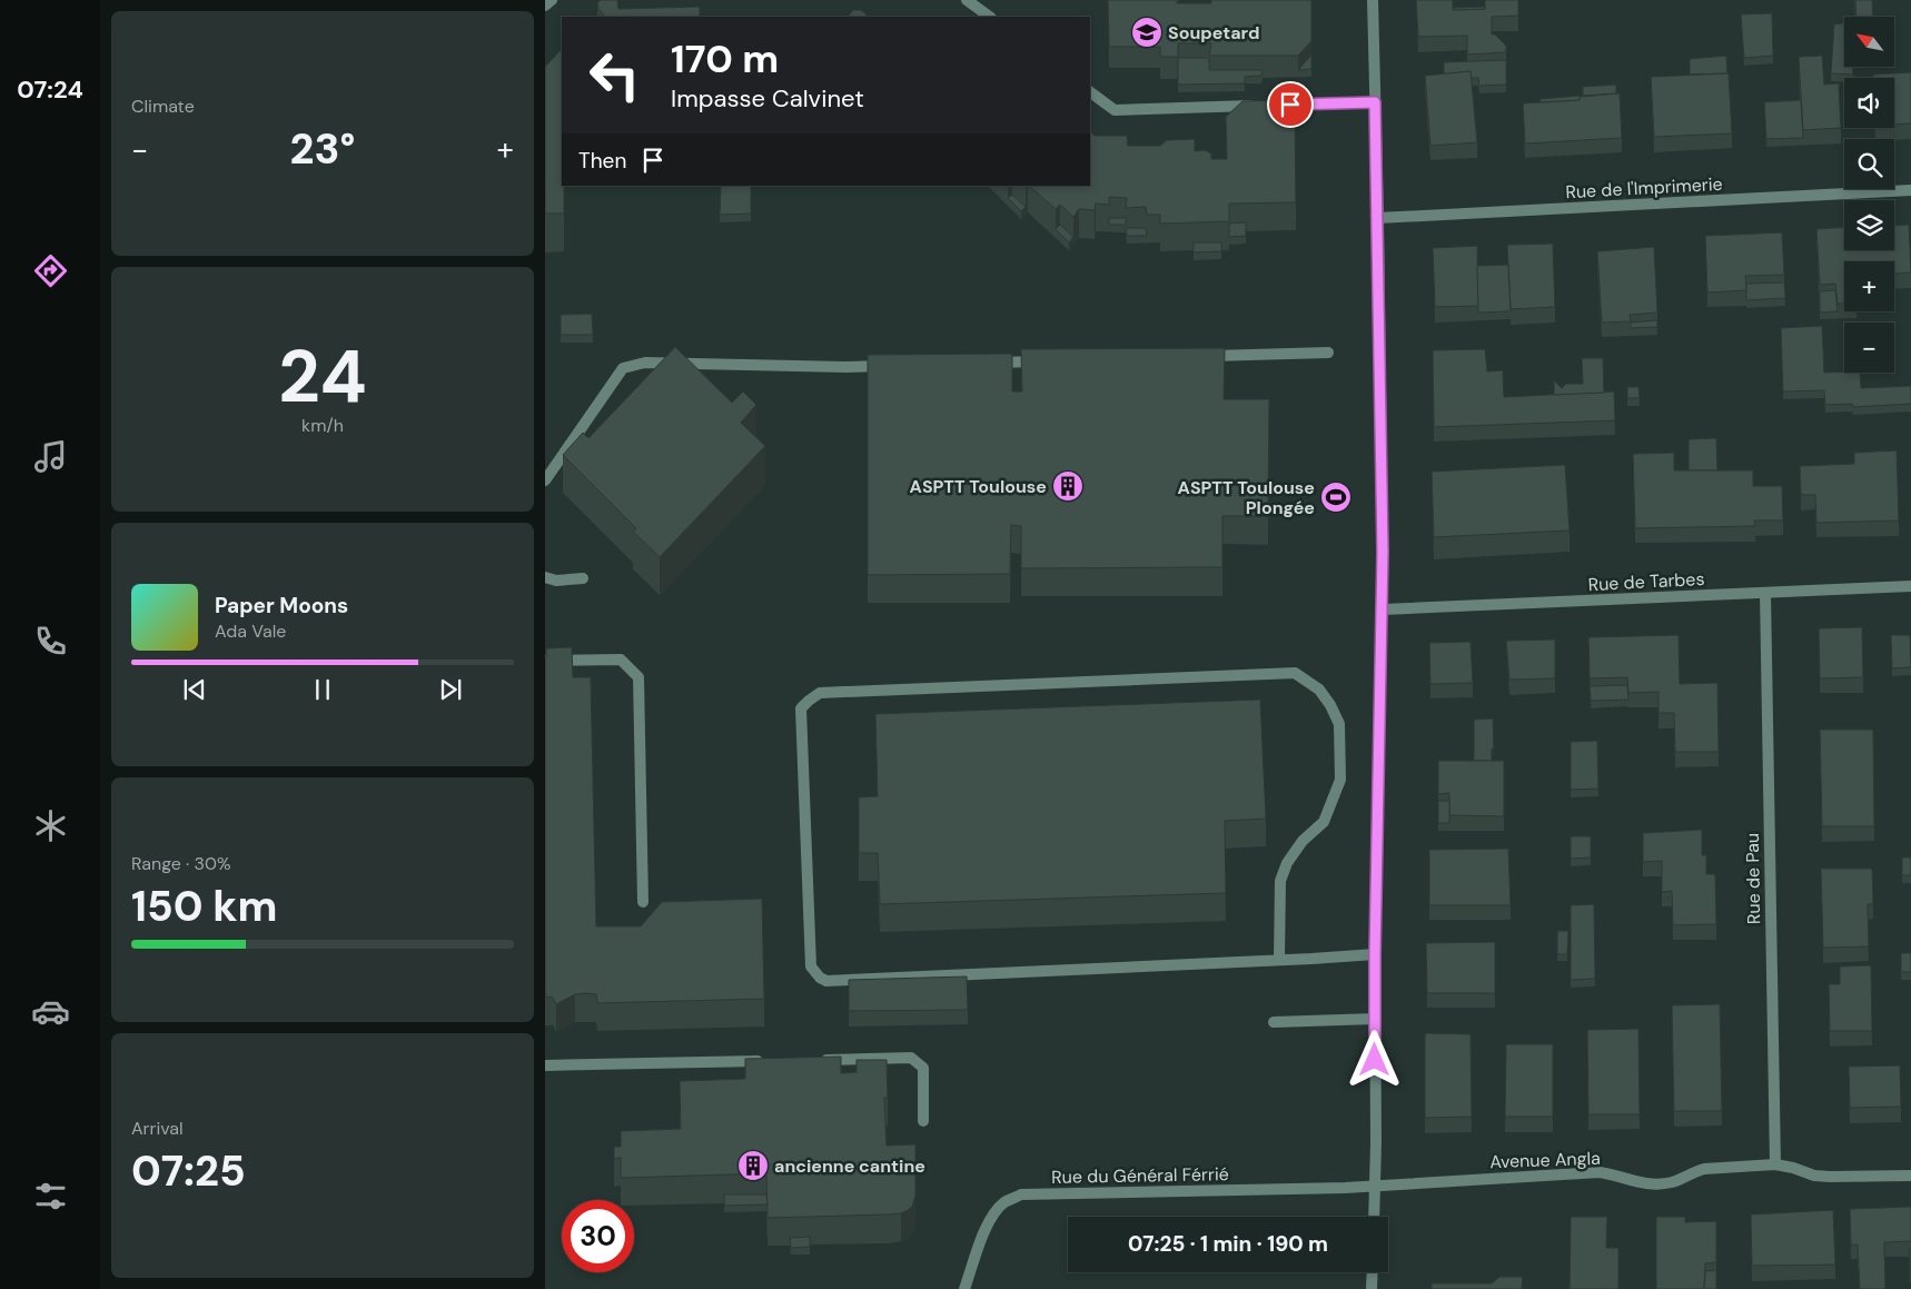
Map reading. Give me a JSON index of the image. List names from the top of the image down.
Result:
{
  "streets": {
    "street": [
      "Rue de l'Imprimerie",
      "Rue de Tarbes",
      "Rue de Pau",
      "Avenue Angla",
      "Rue du Général Férrié"
    ]
  },
  "crossings": [
    ["Rue de Tarbes", "Rue de Pau"],
    ["Rue de Pau", "Avenue Angla"],
    ["Avenue Angla", "Rue du Général Férrié"]
  ],
  "places": {
    "school or university": ["Soupetard"],
    "building": ["ASPTT Toulouse", "ancienne cantine"],
    "sports": ["ASPTT Toulouse Plongée"]
  },
  "north": "top left",
  "page": {
    "tabs": "07:24",
    "tile": [
      "Climate",
      ["24", "km/h"],
      ["Range · 30%", "150 km"],
      ["Arrival", "07:25"]
    ],
    "map_buttons": ["+", "−"],
    "turn": ["170 m", "Impasse Calvinet"],
    "heat": ["−", "23°", "+"],
    "then": "Then",
    "song": ["Paper Moons", "Ada Vale"],
    "limit": "30",
    "trip": "07:25 · 1 min · 190 m"
  }
}
